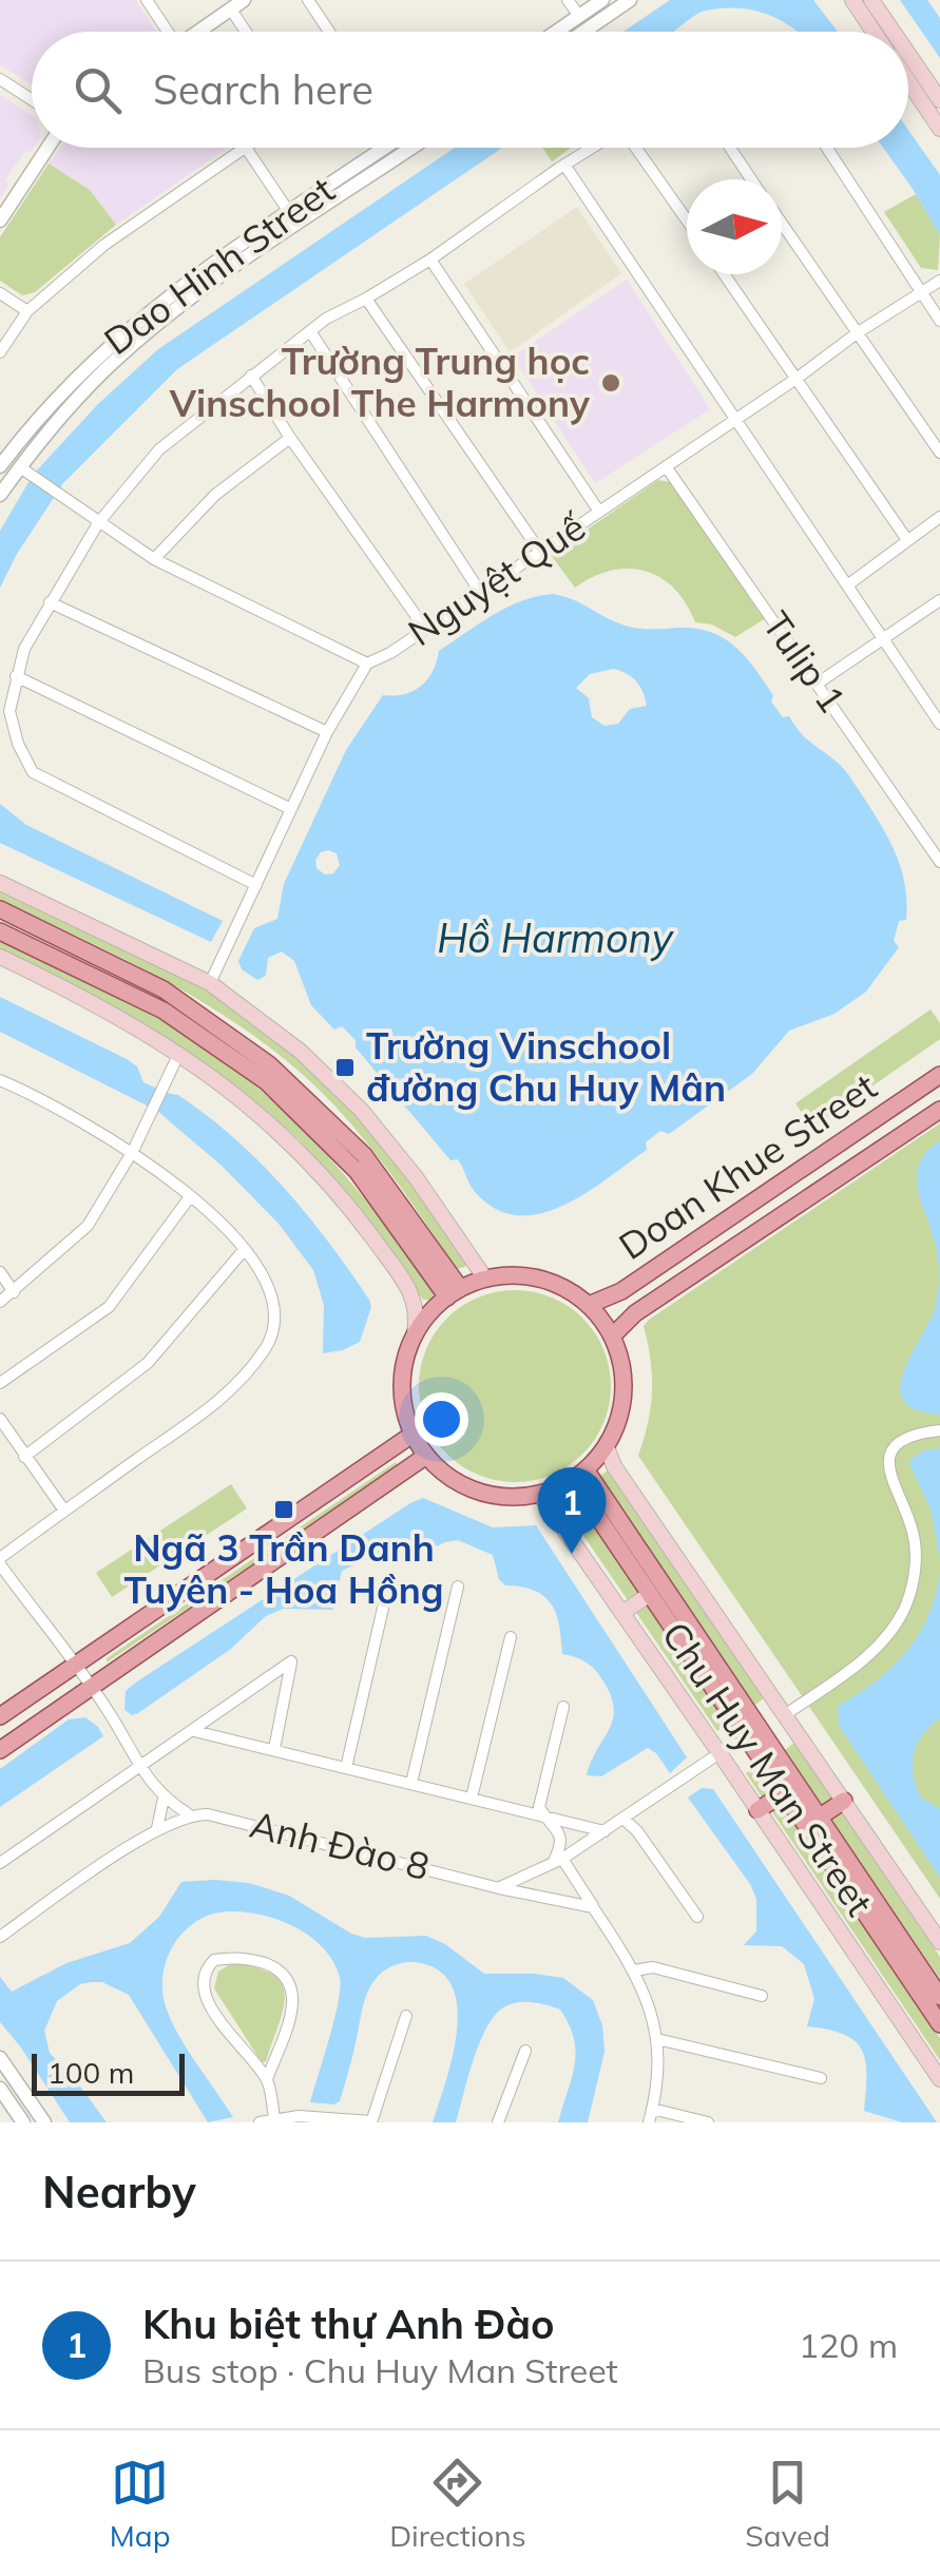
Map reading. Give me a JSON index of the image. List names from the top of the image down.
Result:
{
  "streets": {
    "main road": ["Doan Khue Street", "Chu Huy Man Street"],
    "street": [
      "Dao Hinh Street",
      "Nguyệt Quế",
      "Tulip 1",
      "Anh Đào 8"
    ]
  },
  "crossings": [
    ["Nguyệt Quế", "Tulip 1"],
    ["Doan Khue Street", "Chu Huy Man Street"]
  ],
  "water": ["Hồ Harmony"],
  "places": {
    "other": ["Trường Trung học Vinschool The Harmony"],
    "transit": ["Trường Vinschool đường Chu Huy Mân", "Ngã 3 Trần Danh Tuyên - Hoa Hồng"]
  },
  "scale_bar": "100 m",
  "north": "right",
  "page": {
    "search": "Search here",
    "pins": "1",
    "scale": "100 m",
    "heading": "Nearby",
    "list": [
      {
        "mark": "1",
        "name": "Khu biệt thự Anh Đào",
        "note": "Bus stop · Chu Huy Man Street",
        "value": "120 m"
      }
    ],
    "nav": ["Map", "Directions", "Saved"]
  }
}
